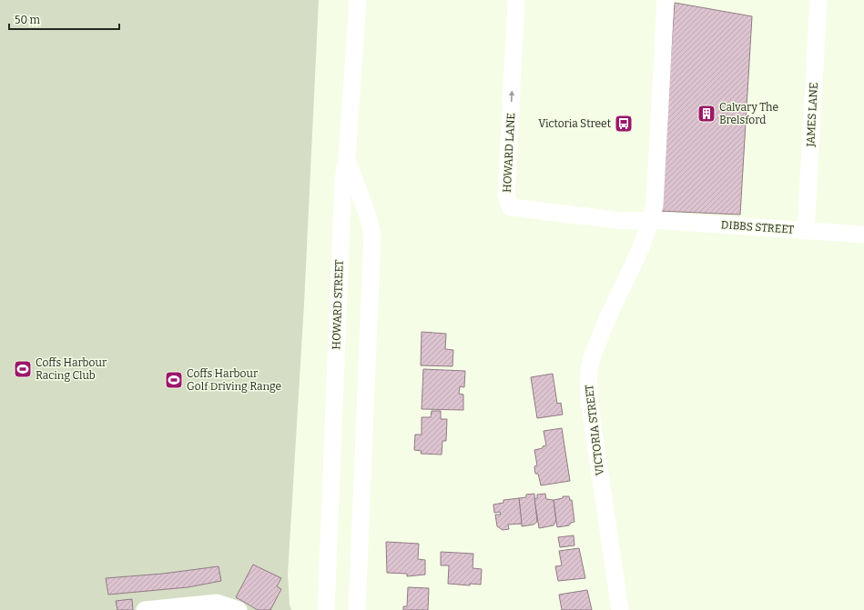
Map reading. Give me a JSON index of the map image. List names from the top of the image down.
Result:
{
  "streets": {
    "street": [
      "JAMES LANE",
      "HOWARD LANE",
      "DIBBS STREET",
      "HOWARD STREET",
      "VICTORIA STREET"
    ]
  },
  "crossings": [
    ["JAMES LANE", "DIBBS STREET"],
    ["HOWARD LANE", "DIBBS STREET"],
    ["HOWARD LANE", "VICTORIA STREET"],
    ["DIBBS STREET", "VICTORIA STREET"]
  ],
  "places": {
    "building": ["Calvary The Brelsford"],
    "bus stop": ["Victoria Street"],
    "sports": ["Coffs Harbour Racing Club", "Coffs Harbour Golf Driving Range"]
  },
  "scale_bar": "50 m"
}
